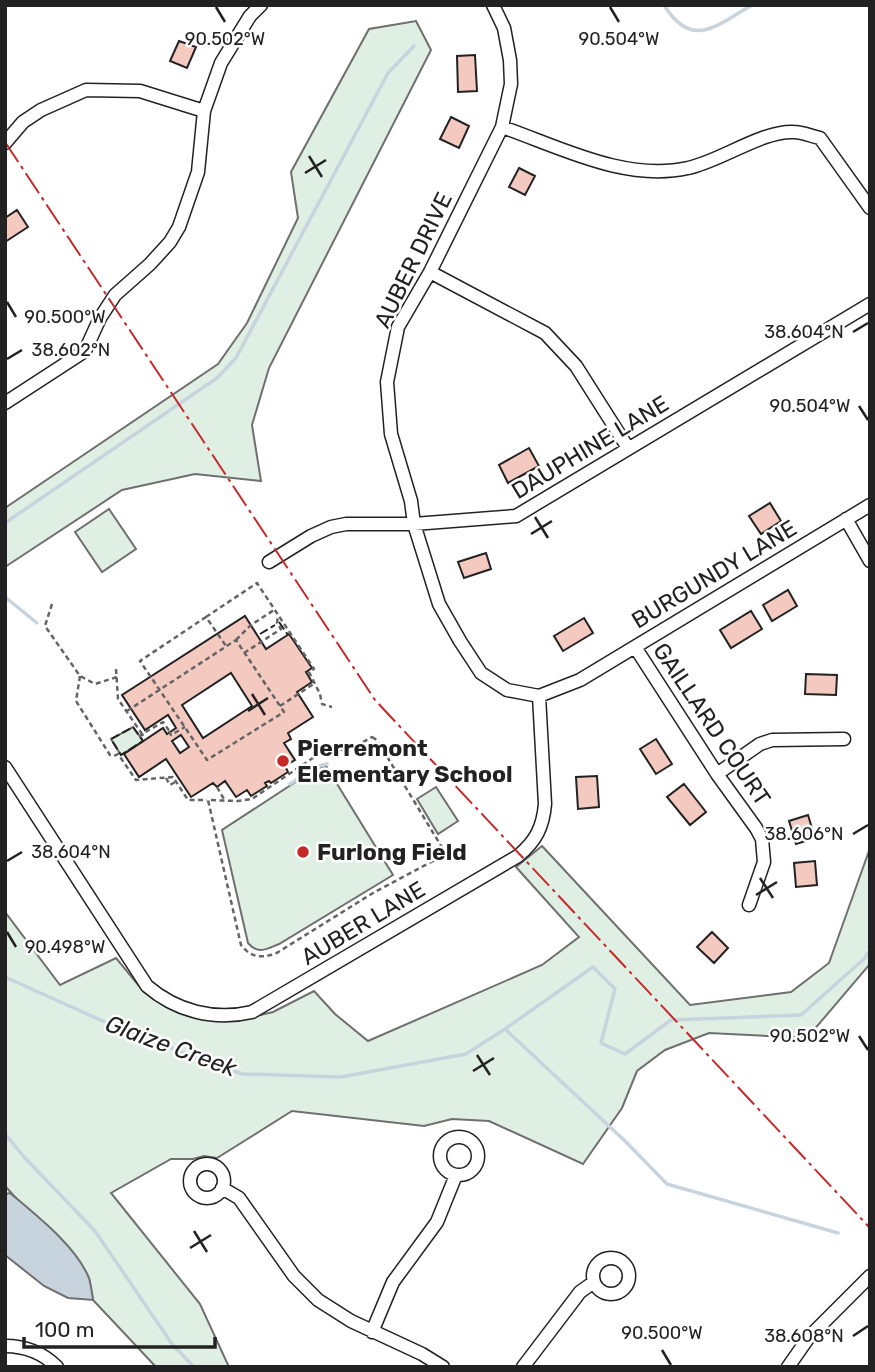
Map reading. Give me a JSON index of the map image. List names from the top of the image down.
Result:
{
  "streets": {
    "street": [
      "AUBER DRIVE",
      "DAUPHINE LANE",
      "BURGUNDY LANE",
      "GAILLARD COURT",
      "AUBER LANE"
    ]
  },
  "crossings": [
    ["AUBER DRIVE", "DAUPHINE LANE"],
    ["AUBER DRIVE", "BURGUNDY LANE"],
    ["AUBER DRIVE", "AUBER LANE"],
    ["BURGUNDY LANE", "GAILLARD COURT"],
    ["BURGUNDY LANE", "AUBER LANE"]
  ],
  "water": ["Glaize Creek"],
  "places": ["Pierremont Elementary School", "Furlong Field"],
  "scale_bar": "100 m",
  "coordinates": [
    "90.502°W",
    "90.504°W",
    "90.500°W",
    "38.604°N",
    "38.602°N",
    "38.606°N",
    "90.498°W",
    "38.608°N"
  ]
}
